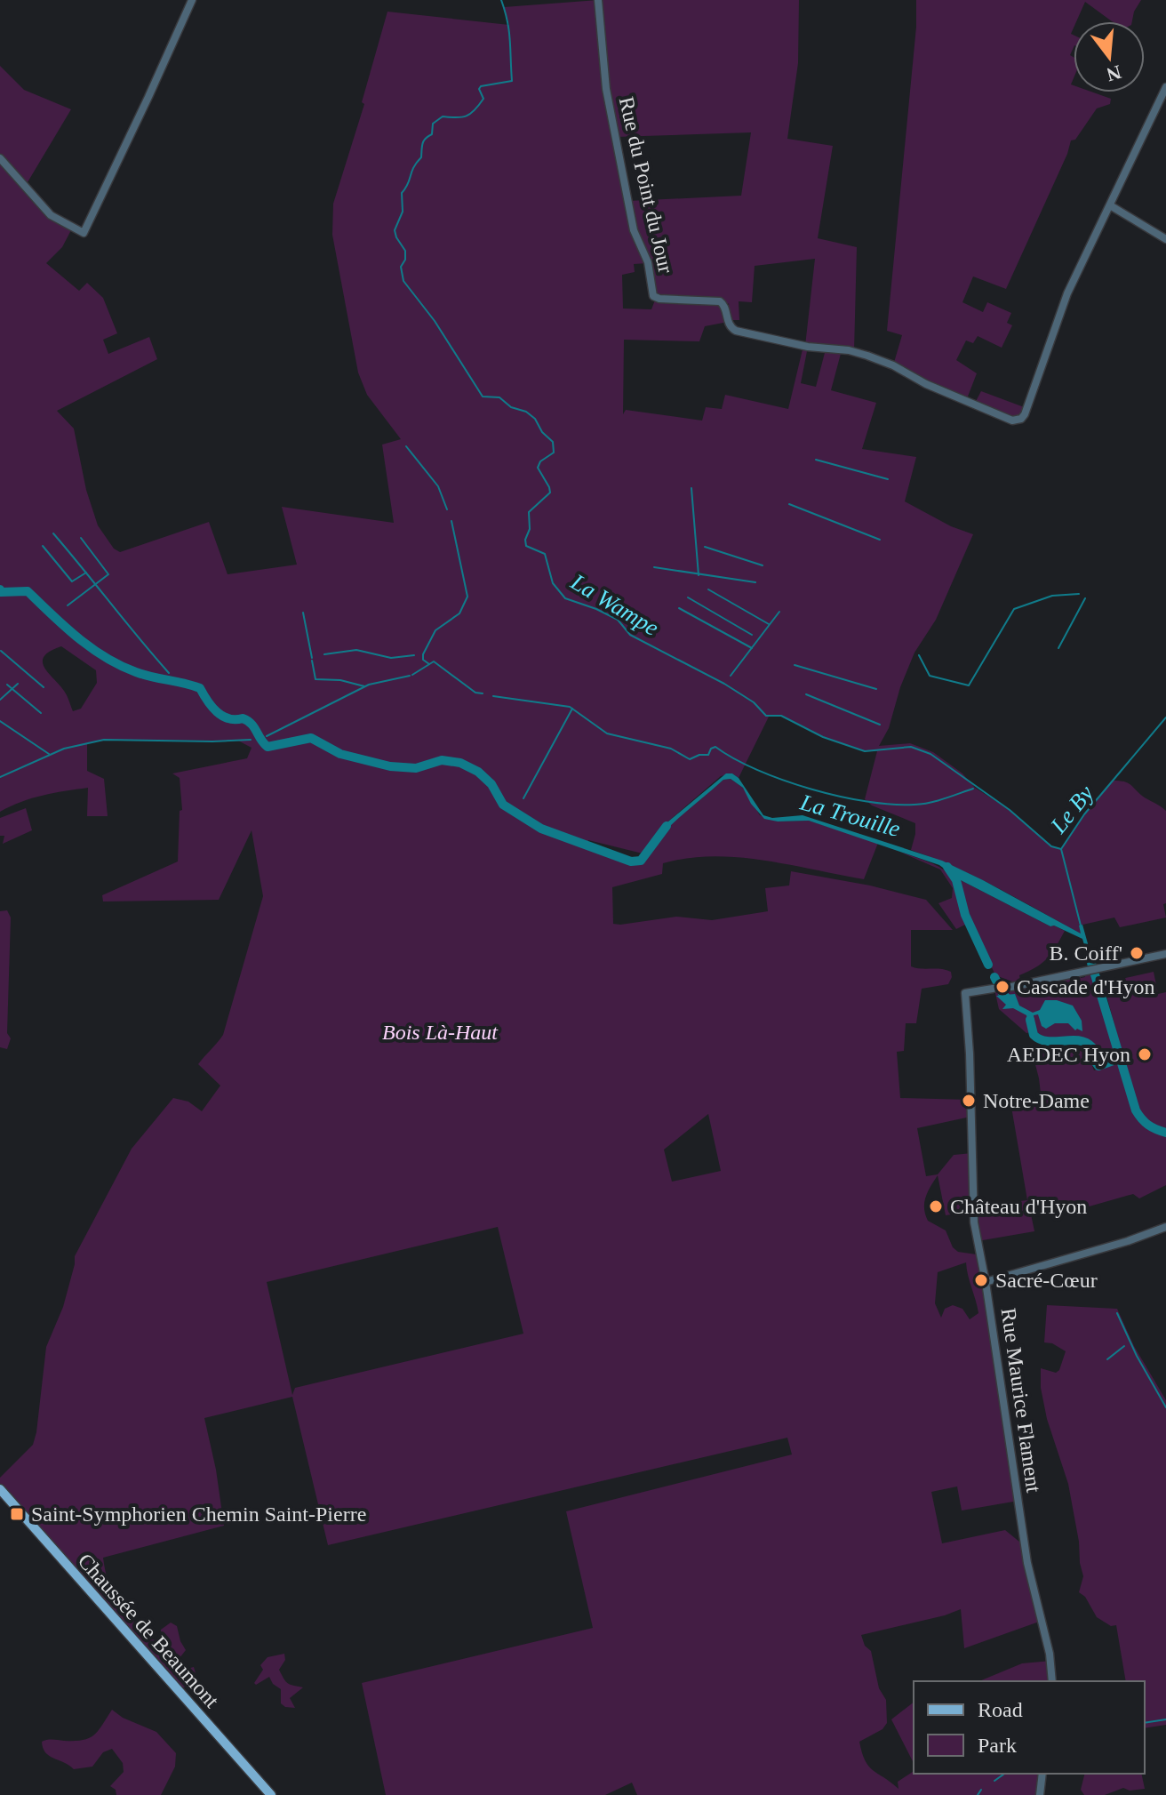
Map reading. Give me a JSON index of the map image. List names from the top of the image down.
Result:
{
  "streets": {
    "main road": ["Chaussée de Beaumont"],
    "street": ["Rue du Point du Jour", "Rue Maurice Flament"]
  },
  "water": ["La Wampe", "Le By", "La Trouille"],
  "parks": ["Bois Là-Haut"],
  "places": {
    "other": [
      "B. Coiff'",
      "Cascade d'Hyon",
      "AEDEC Hyon",
      "Notre-Dame",
      "Château d'Hyon",
      "Sacré-Cœur"
    ],
    "transit": ["Saint-Symphorien Chemin Saint-Pierre"]
  },
  "legend": ["Road", "Park"],
  "north": "bottom"
}
